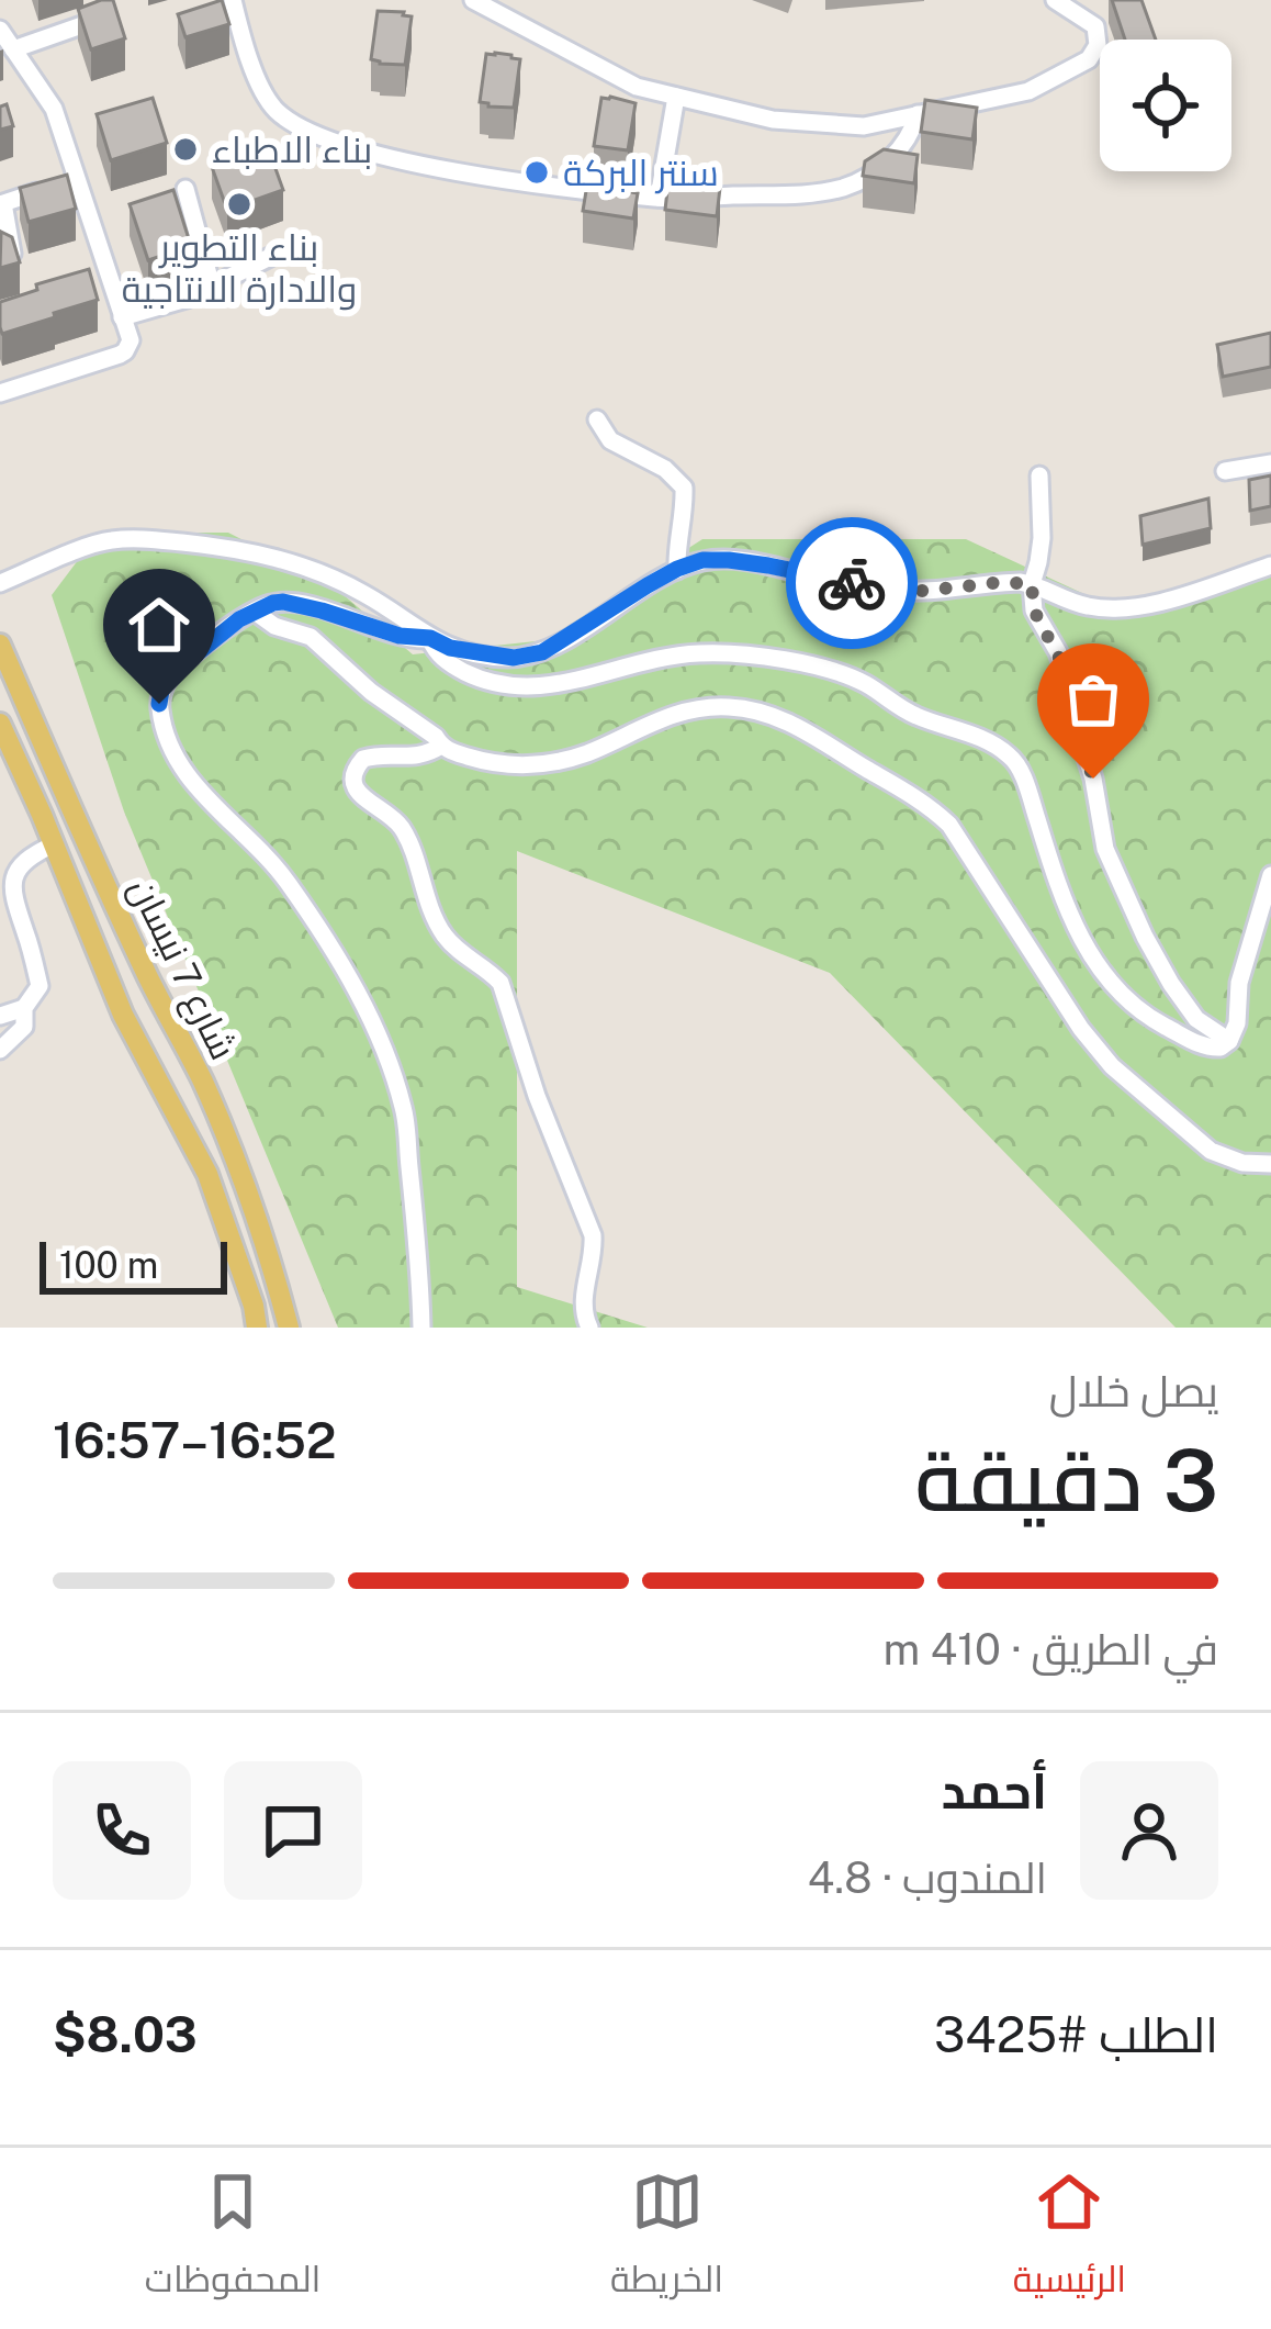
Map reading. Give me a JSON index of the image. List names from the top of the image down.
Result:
{
  "streets": {
    "main road": ["شارع 7 نيسان"]
  },
  "places": ["بناء الاطباء", "سنتر البركة", "بناء التطوير والادارة الانتاجية"],
  "scale_bar": "100 m",
  "page": {
    "scale": "100 m",
    "heading": ["3 دقيقة", "يصل خلال", "16:52–16:57"],
    "panel": [
      "أحمد",
      "المندوب · 4.8",
      "الطلب #3425",
      "$8.03"
    ],
    "bar": "في الطريق · 410 m",
    "tabs": ["الرئيسية", "الخريطة", "المحفوظات"]
  }
}
